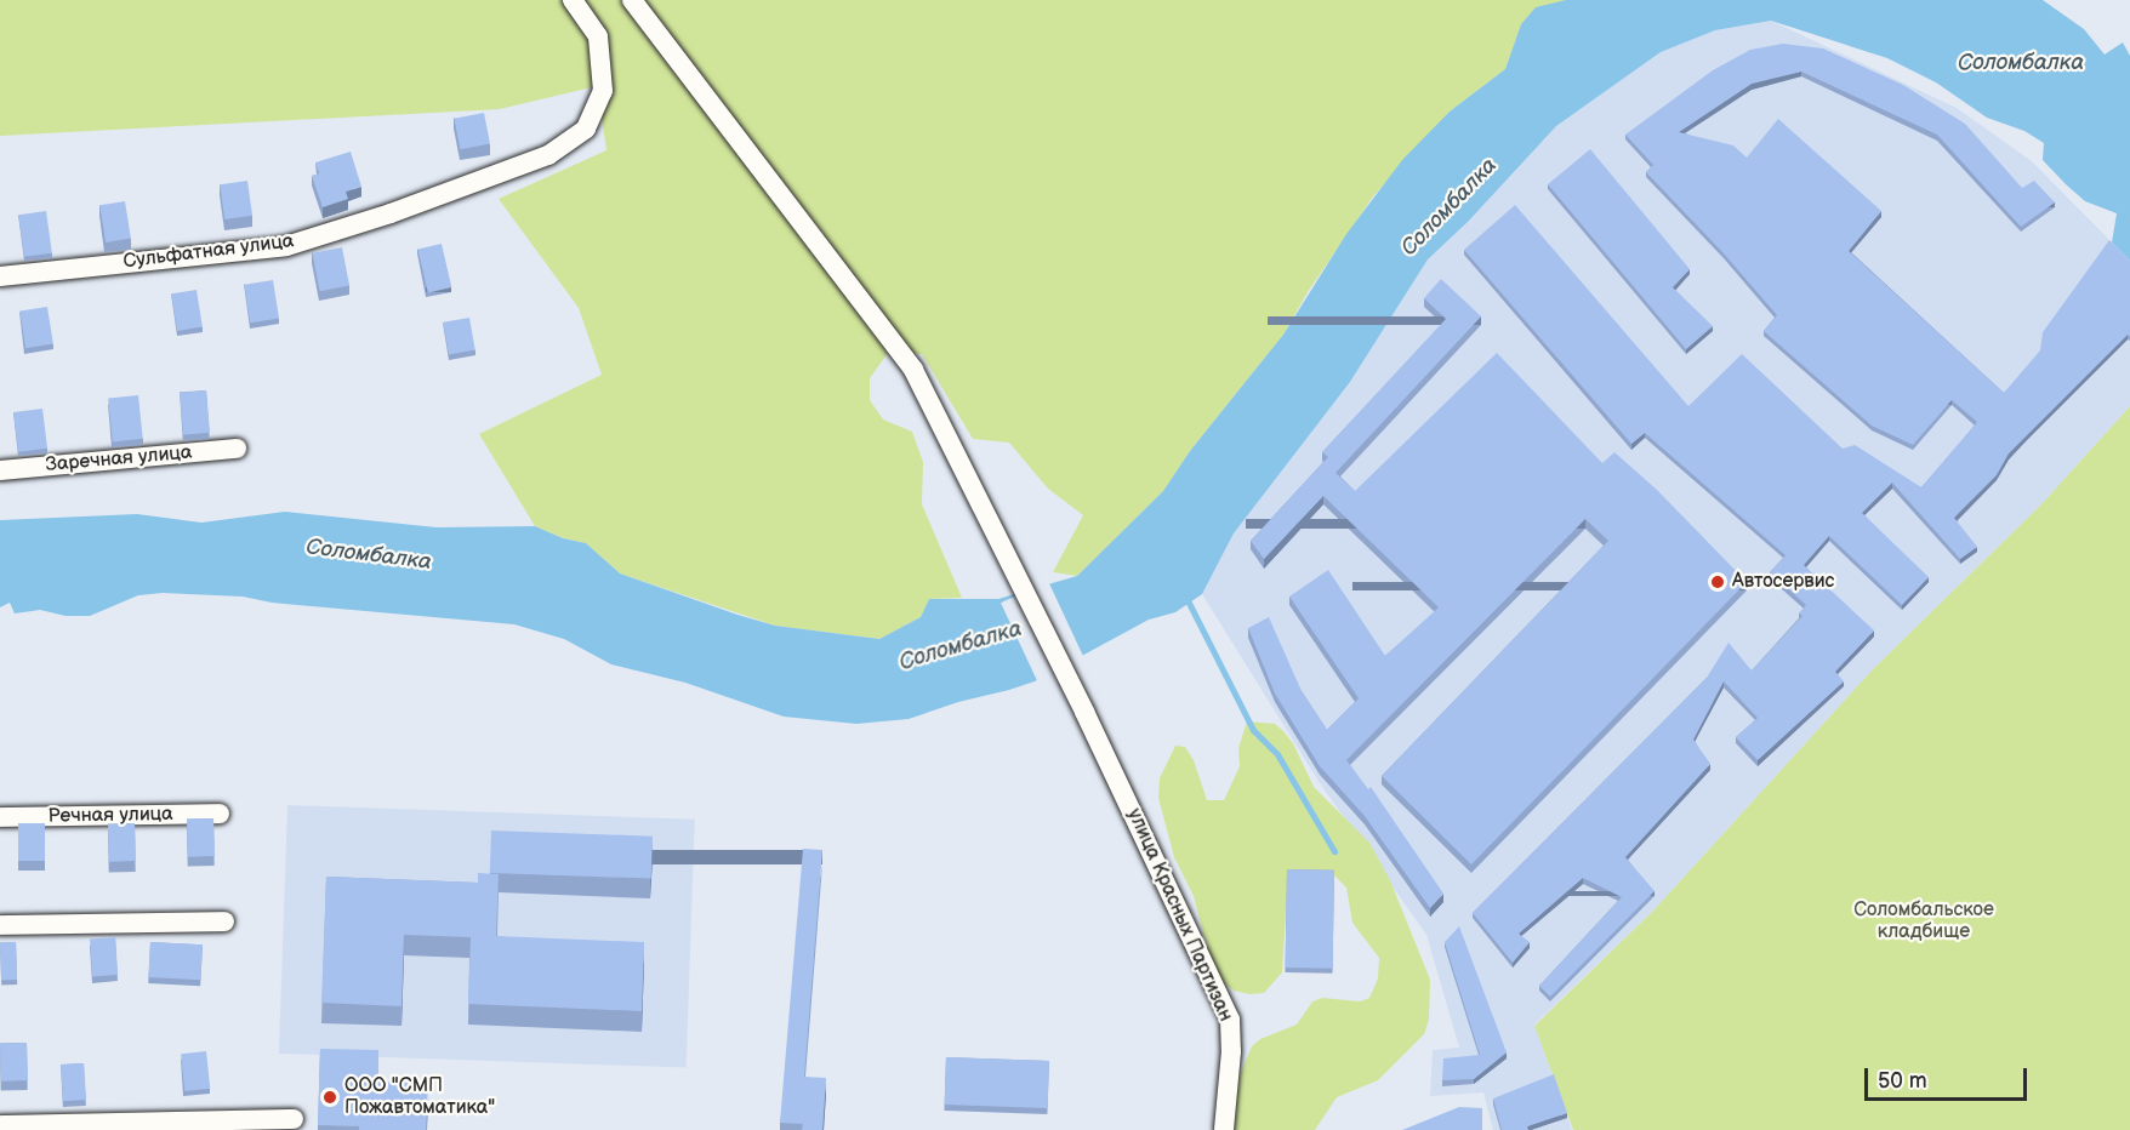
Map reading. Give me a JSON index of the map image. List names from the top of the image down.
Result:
{
  "streets": {
    "street": [
      "Сульфатная улица",
      "Заречная улица",
      "Речная улица",
      "улица Красных Партизан"
    ]
  },
  "water": ["Соломбалка"],
  "parks": ["Соломбальское кладбище"],
  "places": ["Автосервис", "ООО \"СМП Пожавтоматика\""],
  "scale_bar": "50 m"
}
